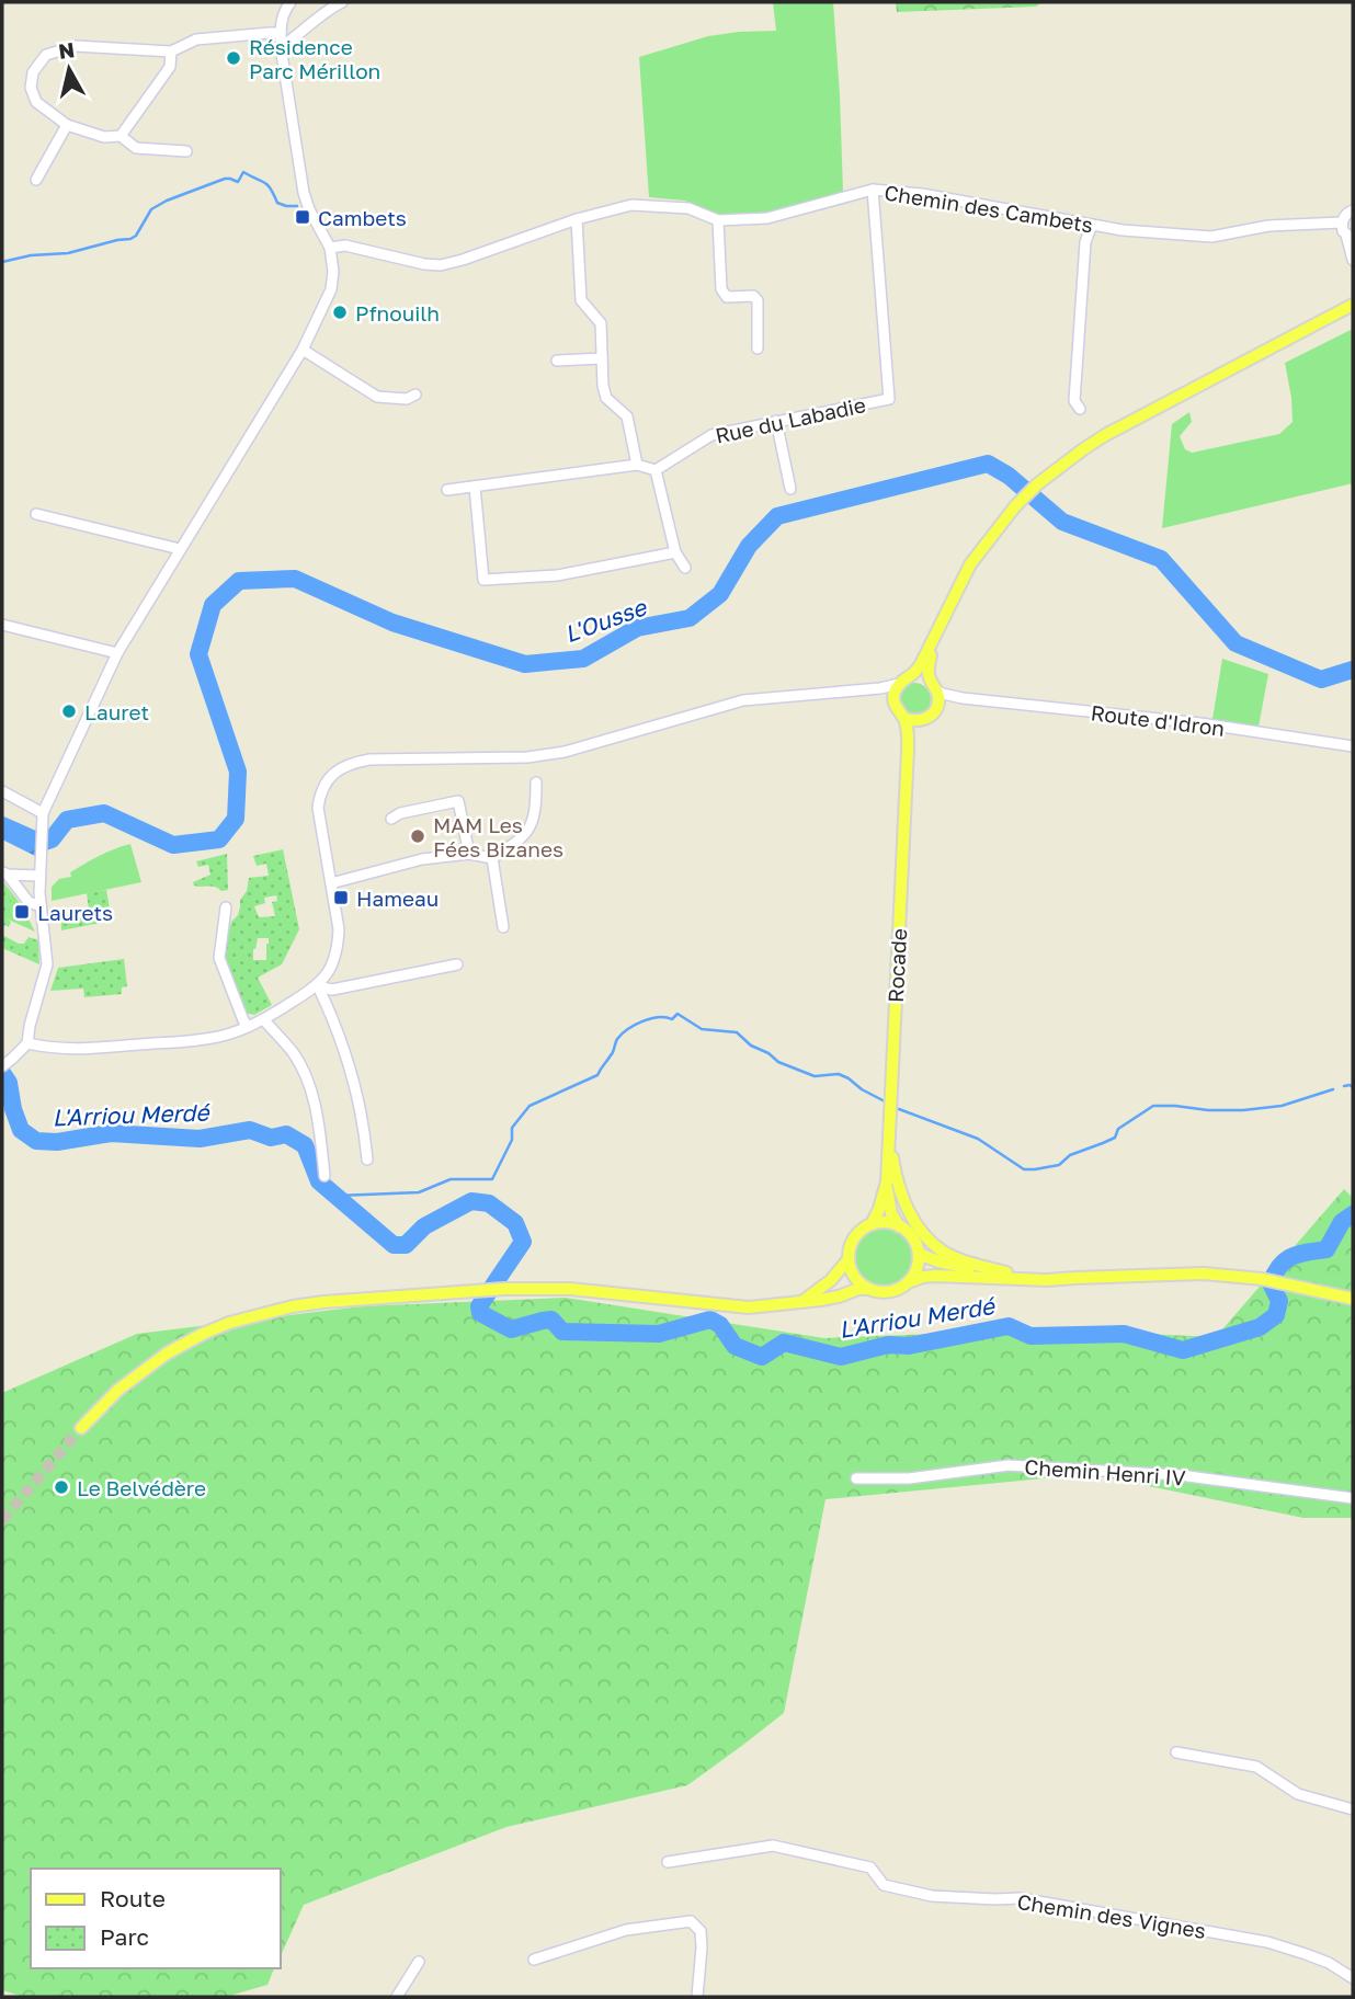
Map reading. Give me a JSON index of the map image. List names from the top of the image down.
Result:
{
  "streets": {
    "main road": ["Rocade"],
    "street": [
      "Chemin des Cambets",
      "Rue du Labadie",
      "Route d'Idron",
      "Chemin Henri IV",
      "Chemin des Vignes"
    ]
  },
  "crossings": [
    ["Chemin des Cambets", "Rue du Labadie"]
  ],
  "water": ["L'Ousse", "L'Arriou Merdé"],
  "places": {
    "other": [
      "Résidence Parc Mérillon",
      "Pfnouilh",
      "Lauret",
      "MAM Les Fées Bizanes",
      "Le Belvédère"
    ],
    "transit": ["Cambets", "Hameau", "Laurets"]
  },
  "legend": ["Route", "Parc"],
  "north": "top"
}
